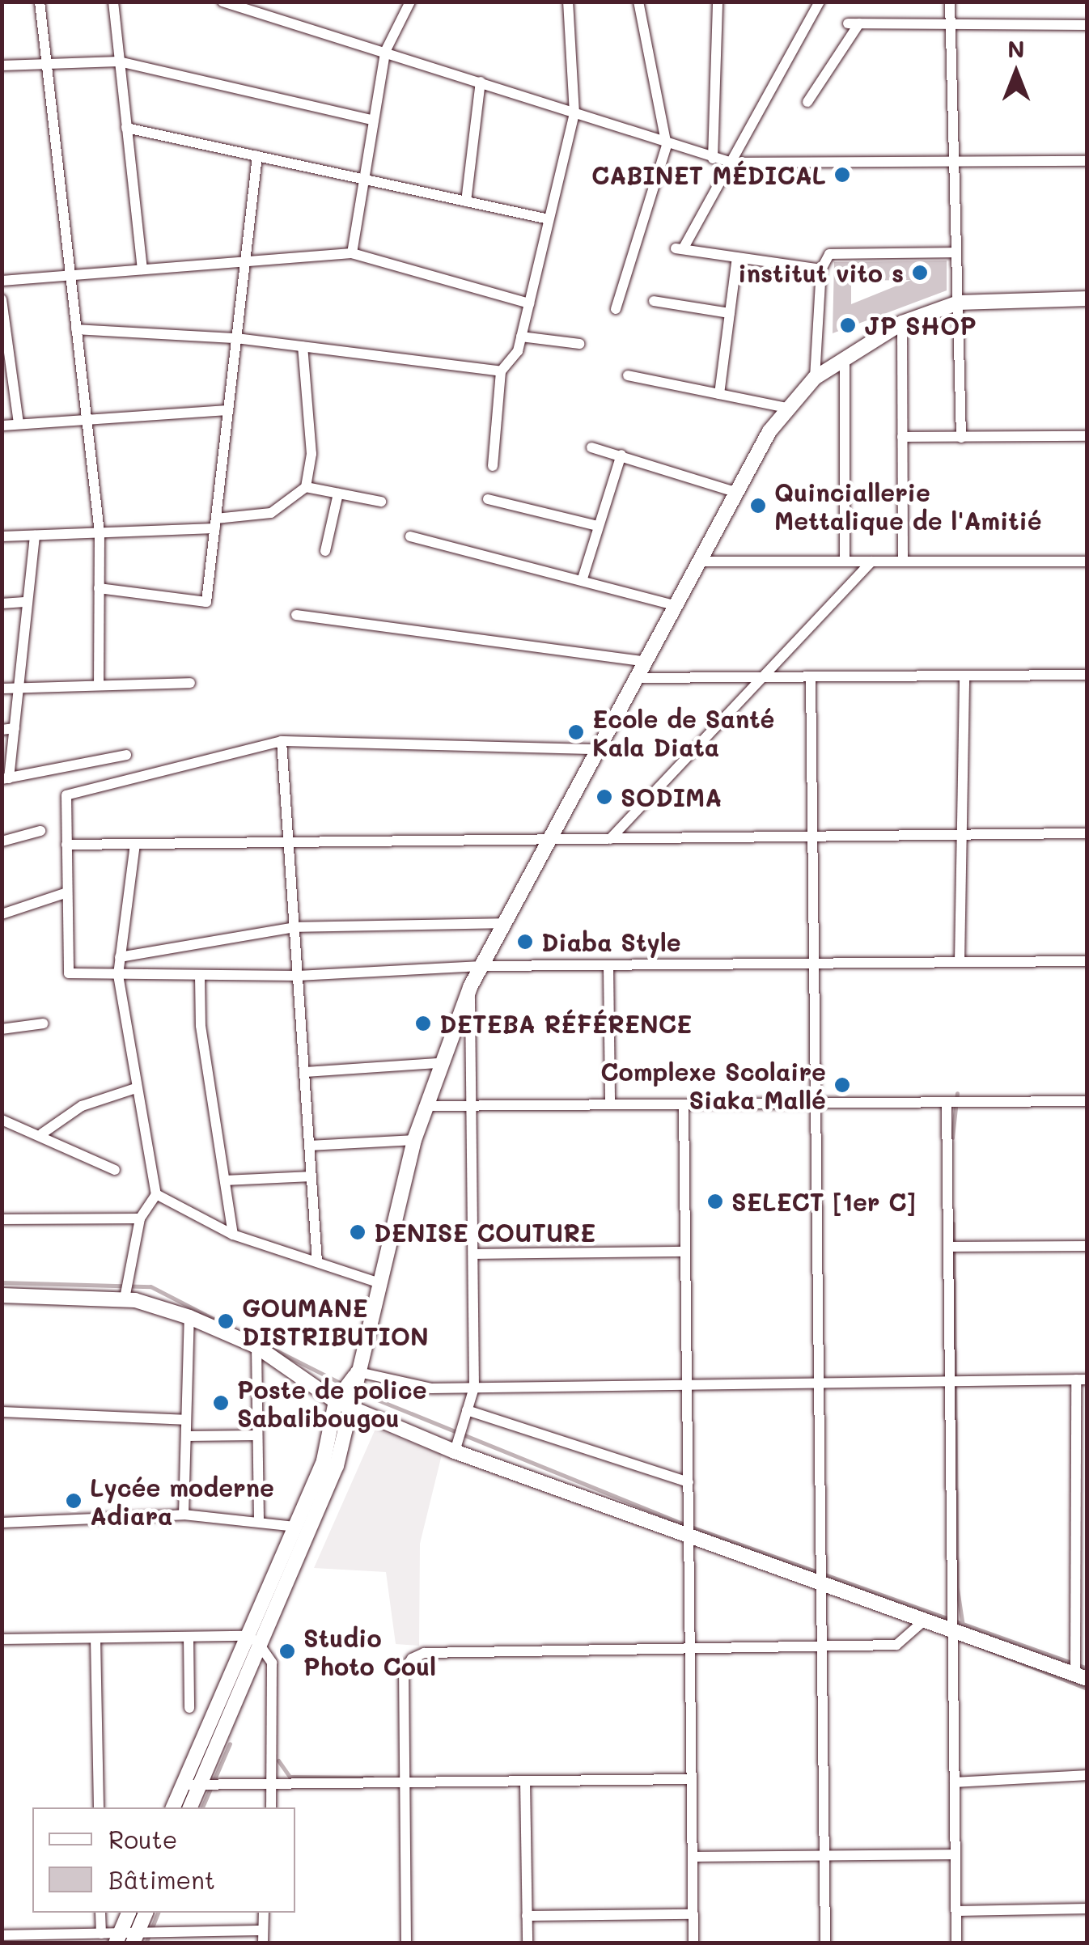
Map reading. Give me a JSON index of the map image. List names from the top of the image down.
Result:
{
  "places": [
    "CABINET MÉDICAL",
    "institut vito s",
    "JP SHOP",
    "Quinciallerie Mettalique de l'Amitié",
    "Ecole de Santé Kala Diata",
    "SODIMA",
    "Diaba Style",
    "DETEBA RÉFÉRENCE",
    "Complexe Scolaire Siaka Mallé",
    "SELECT [1er C]",
    "DENISE COUTURE",
    "GOUMANE DISTRIBUTION",
    "Poste de police Sabalibougou",
    "Lycée moderne Adiara",
    "Studio Photo Coul"
  ],
  "legend": ["Route", "Bâtiment"],
  "north": "top"
}
